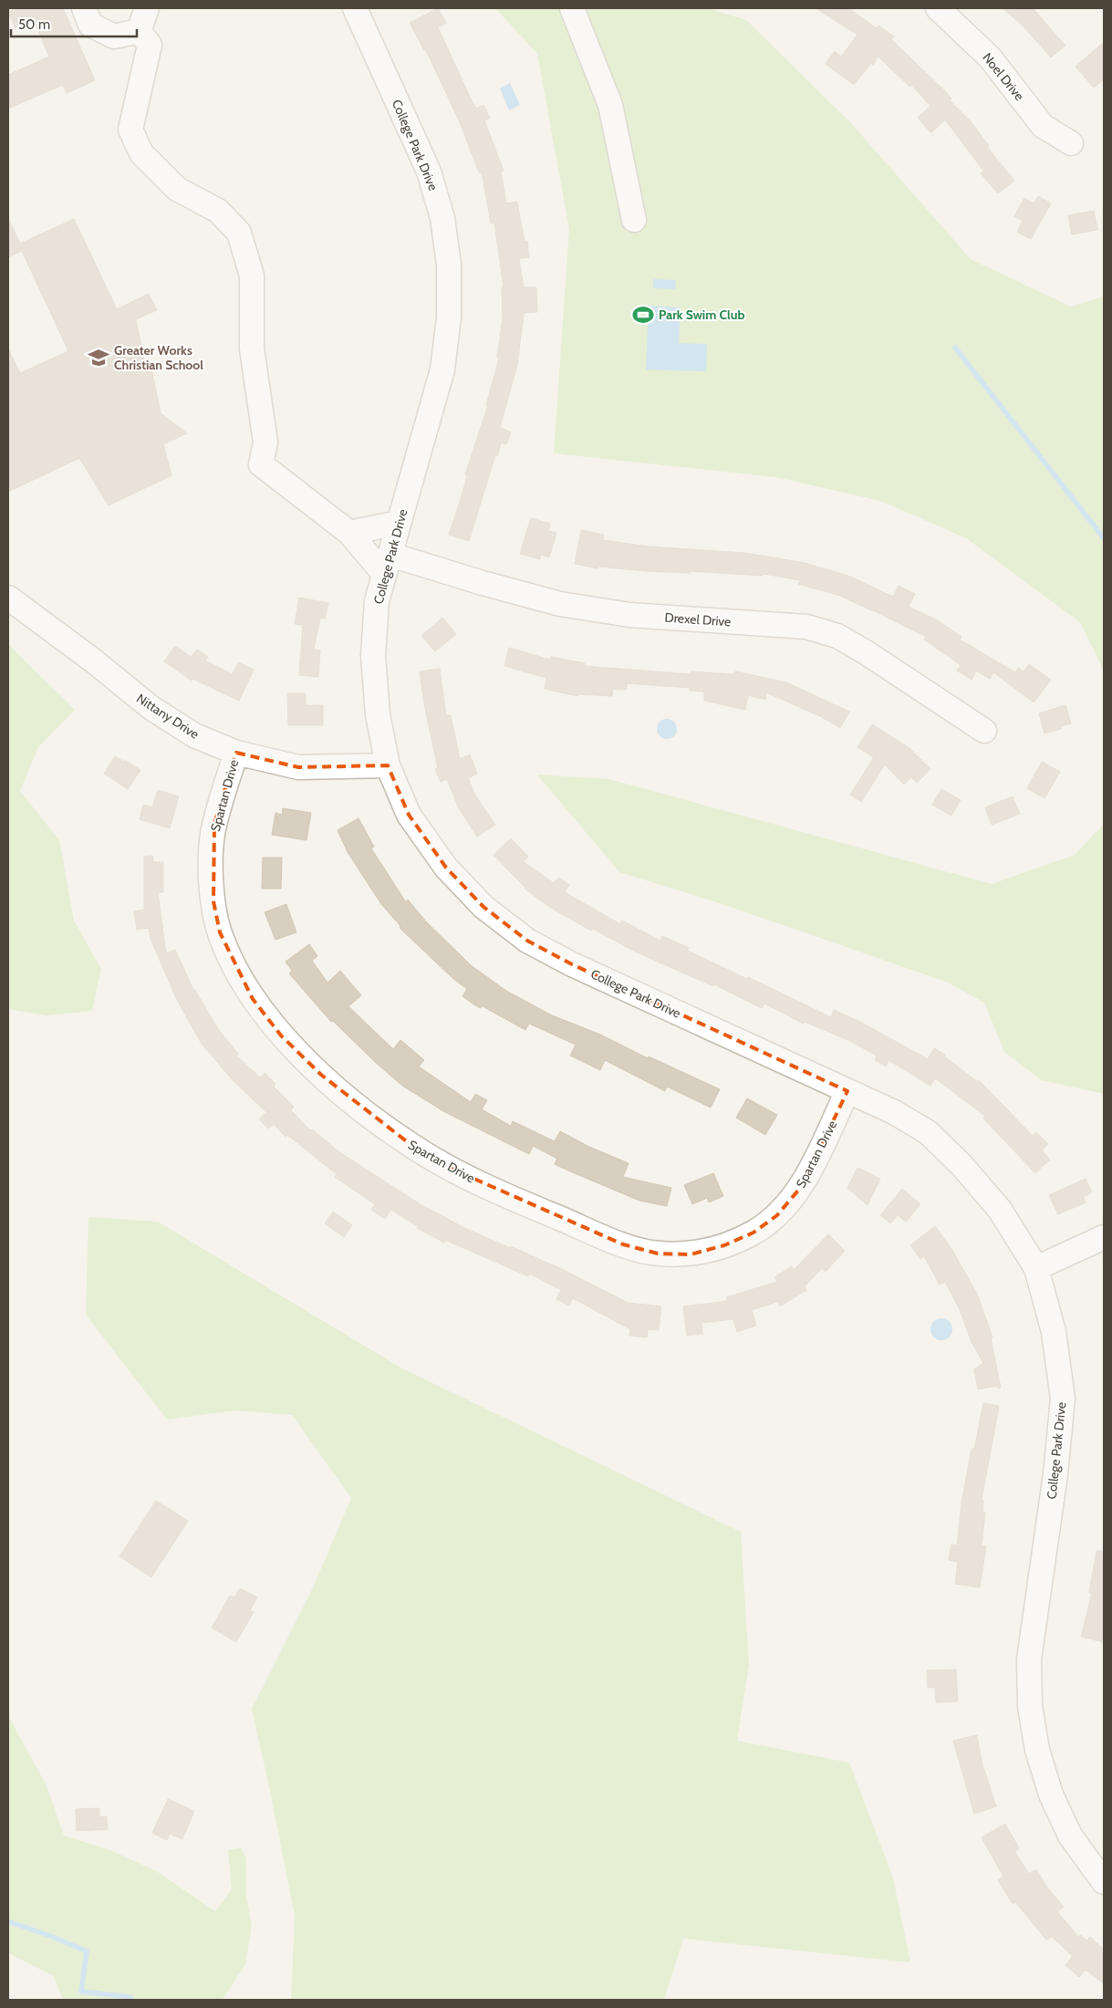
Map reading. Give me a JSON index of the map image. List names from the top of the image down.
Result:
{
  "streets": {
    "street": [
      "Noel Drive",
      "College Park Drive",
      "Drexel Drive",
      "Nittany Drive",
      "Spartan Drive"
    ]
  },
  "crossings": [
    ["College Park Drive", "Drexel Drive"],
    ["College Park Drive", "Nittany Drive"],
    ["College Park Drive", "Spartan Drive"],
    ["Nittany Drive", "Spartan Drive"]
  ],
  "places": {
    "sports": ["Park Swim Club"],
    "school or university": ["Greater Works Christian School"]
  },
  "scale_bar": "50 m"
}
